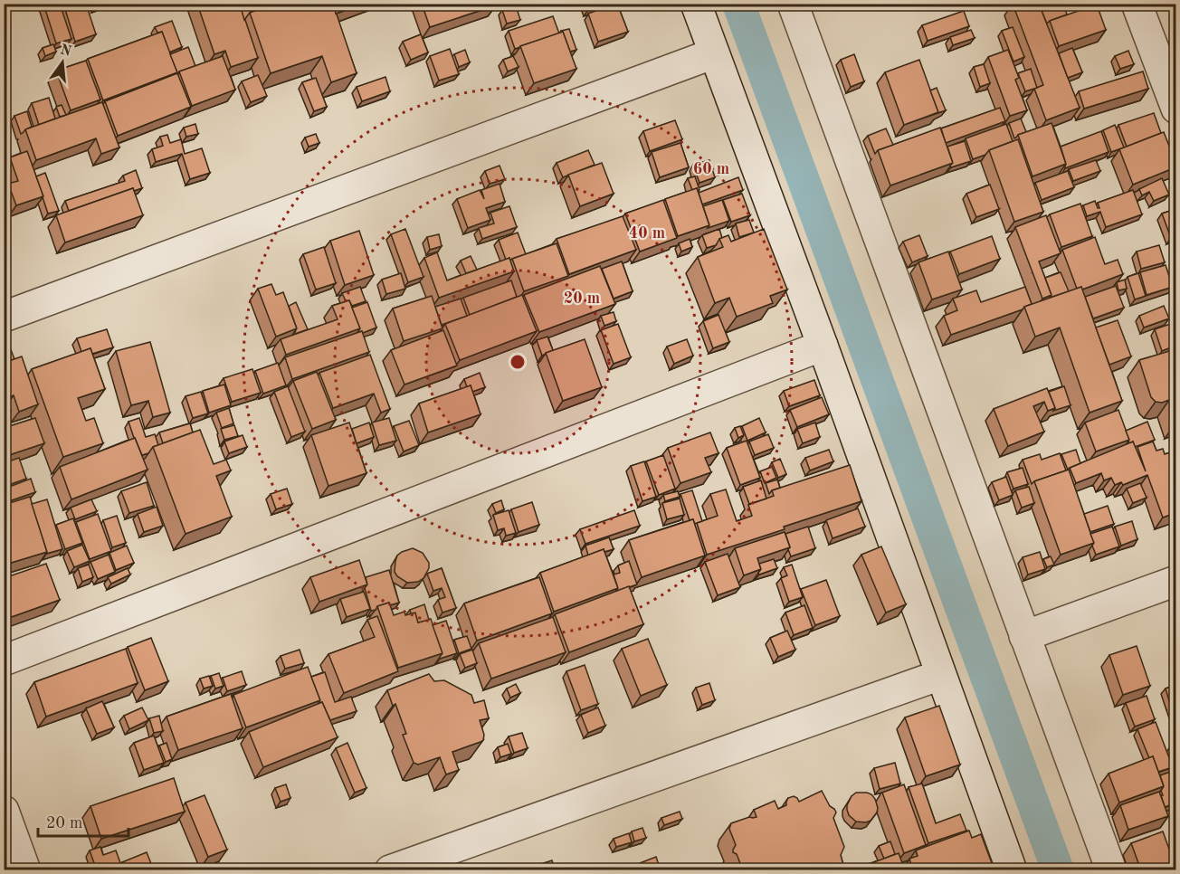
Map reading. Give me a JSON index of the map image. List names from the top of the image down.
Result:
{
  "scale_bar": "20 m",
  "north": "top",
  "rings": ["60 m", "40 m", "20 m"]
}
